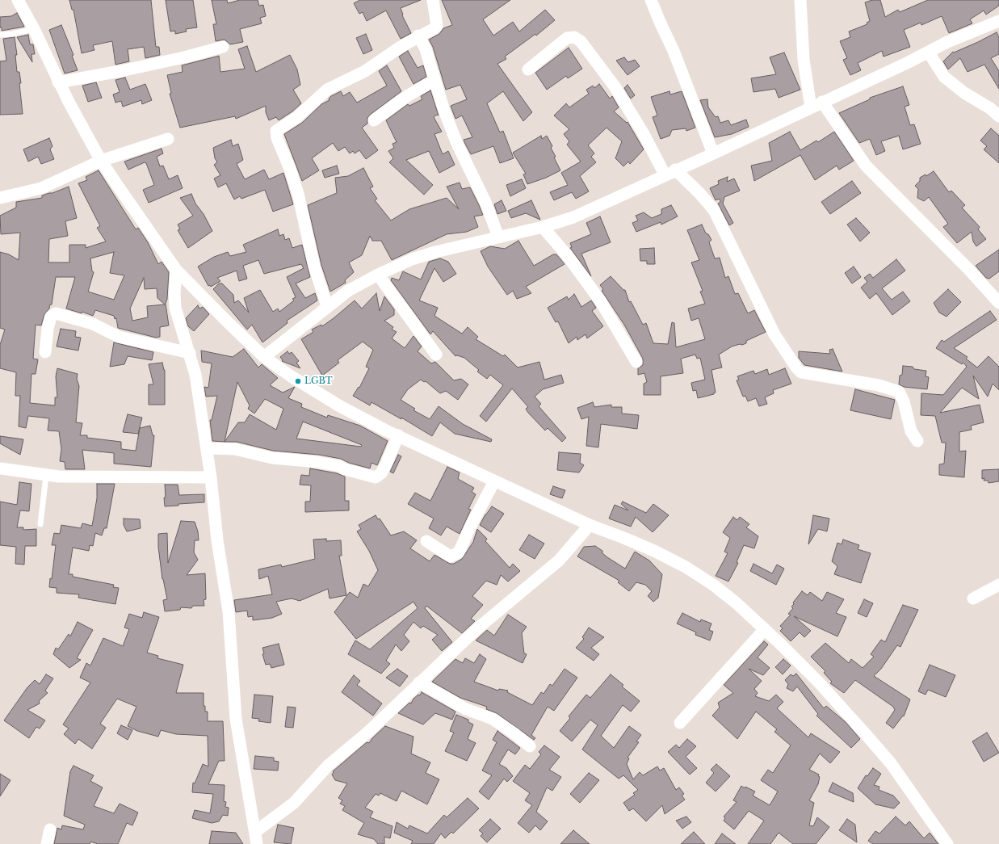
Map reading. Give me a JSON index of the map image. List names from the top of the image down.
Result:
{
  "places": ["LGBT"]
}
